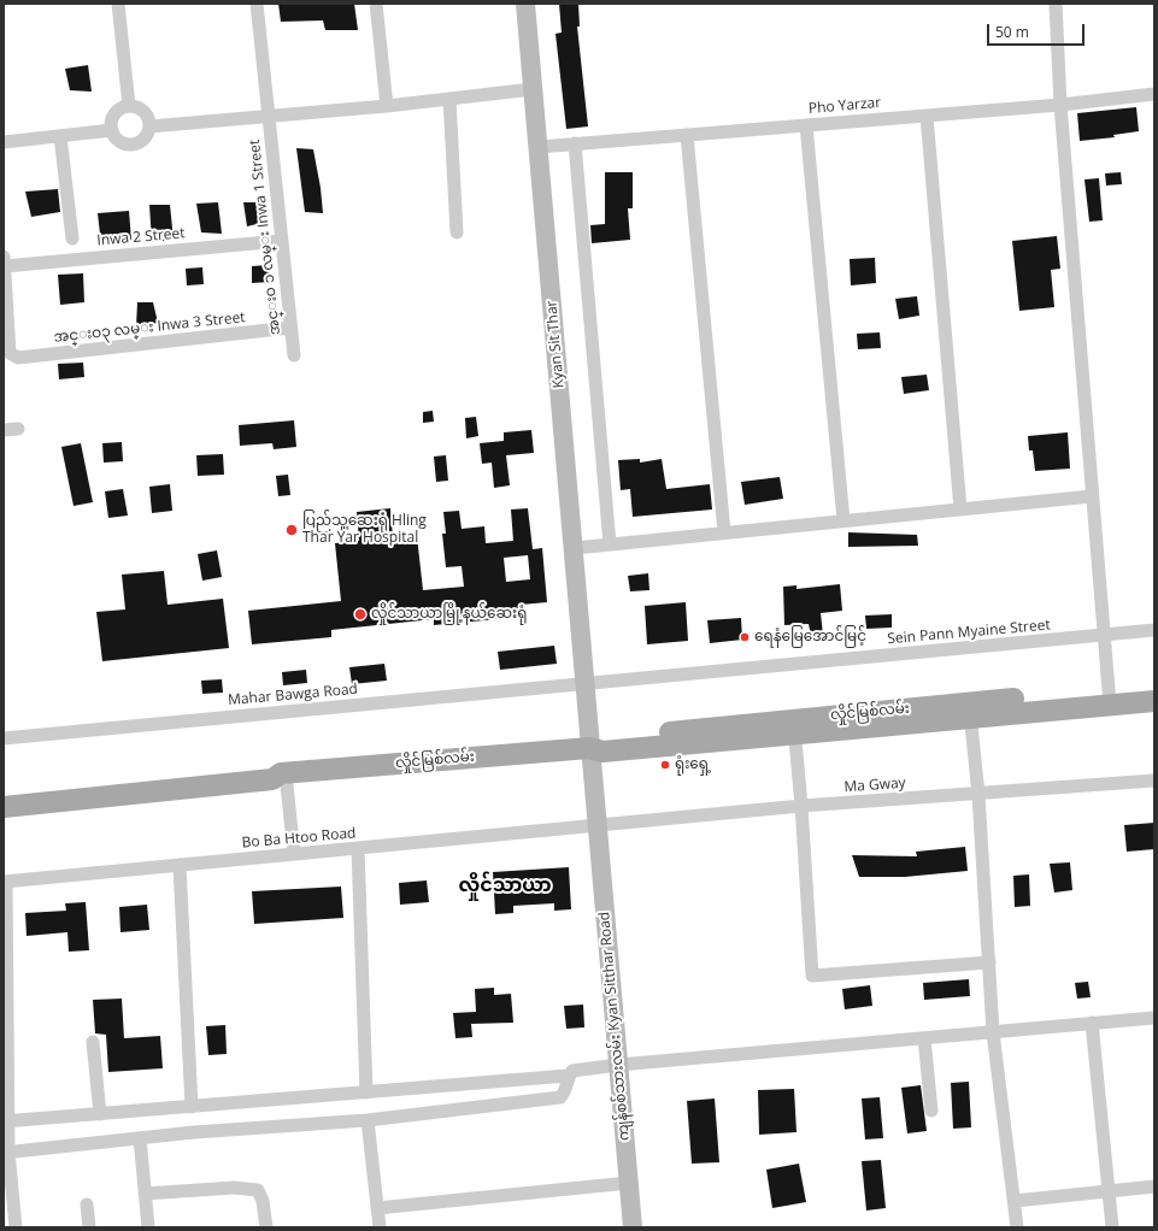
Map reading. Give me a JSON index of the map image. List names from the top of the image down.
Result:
{
  "streets": {
    "main road": ["Kyan Sit Thar", "လှိုင်မြစ်လမ်း", "ကျန်စစ်သားလမ်း Kyan Sitthar Road"],
    "street": [
      "Pho Yarzar",
      "Inwa 2 Street",
      "အင္းဝ ၁ လမ္း Inwa 1 Street",
      "အင္းဝ၃ လမ္း Inwa 3 Street",
      "Sein Pann Myaine Street",
      "Mahar Bawga Road",
      "Ma Gway",
      "Bo Ba Htoo Road"
    ]
  },
  "crossings": [
    ["Pho Yarzar", "Kyan Sit Thar"],
    ["Inwa 2 Street", "အင္းဝ ၁ လမ္း Inwa 1 Street"],
    ["Inwa 2 Street", "အင္းဝ၃ လမ္း Inwa 3 Street"],
    ["အင္းဝ ၁ လမ္း Inwa 1 Street", "အင္းဝ၃ လမ္း Inwa 3 Street"],
    ["Kyan Sit Thar", "Sein Pann Myaine Street"],
    ["Kyan Sit Thar", "Mahar Bawga Road"],
    ["Kyan Sit Thar", "လှိုင်မြစ်လမ်း"],
    ["Kyan Sit Thar", "ကျန်စစ်သားလမ်း Kyan Sitthar Road"],
    ["Sein Pann Myaine Street", "Mahar Bawga Road"],
    ["လှိုင်မြစ်လမ်း", "ကျန်စစ်သားလမ်း Kyan Sitthar Road"],
    ["Ma Gway", "Bo Ba Htoo Road"],
    ["Ma Gway", "ကျန်စစ်သားလမ်း Kyan Sitthar Road"],
    ["Bo Ba Htoo Road", "ကျန်စစ်သားလမ်း Kyan Sitthar Road"]
  ],
  "districts": ["လှိုင်သာယာ"],
  "places": [
    "ပြည်သူ့ဆေးရုံ Hling Thar Yar Hospital",
    "လှိုင်သာယာမြို့နယ်ဆေးရုံ",
    "ရေနံမြေအောင်မြင့်",
    "ရုံးရှေ့"
  ],
  "scale_bar": "50 m"
}
